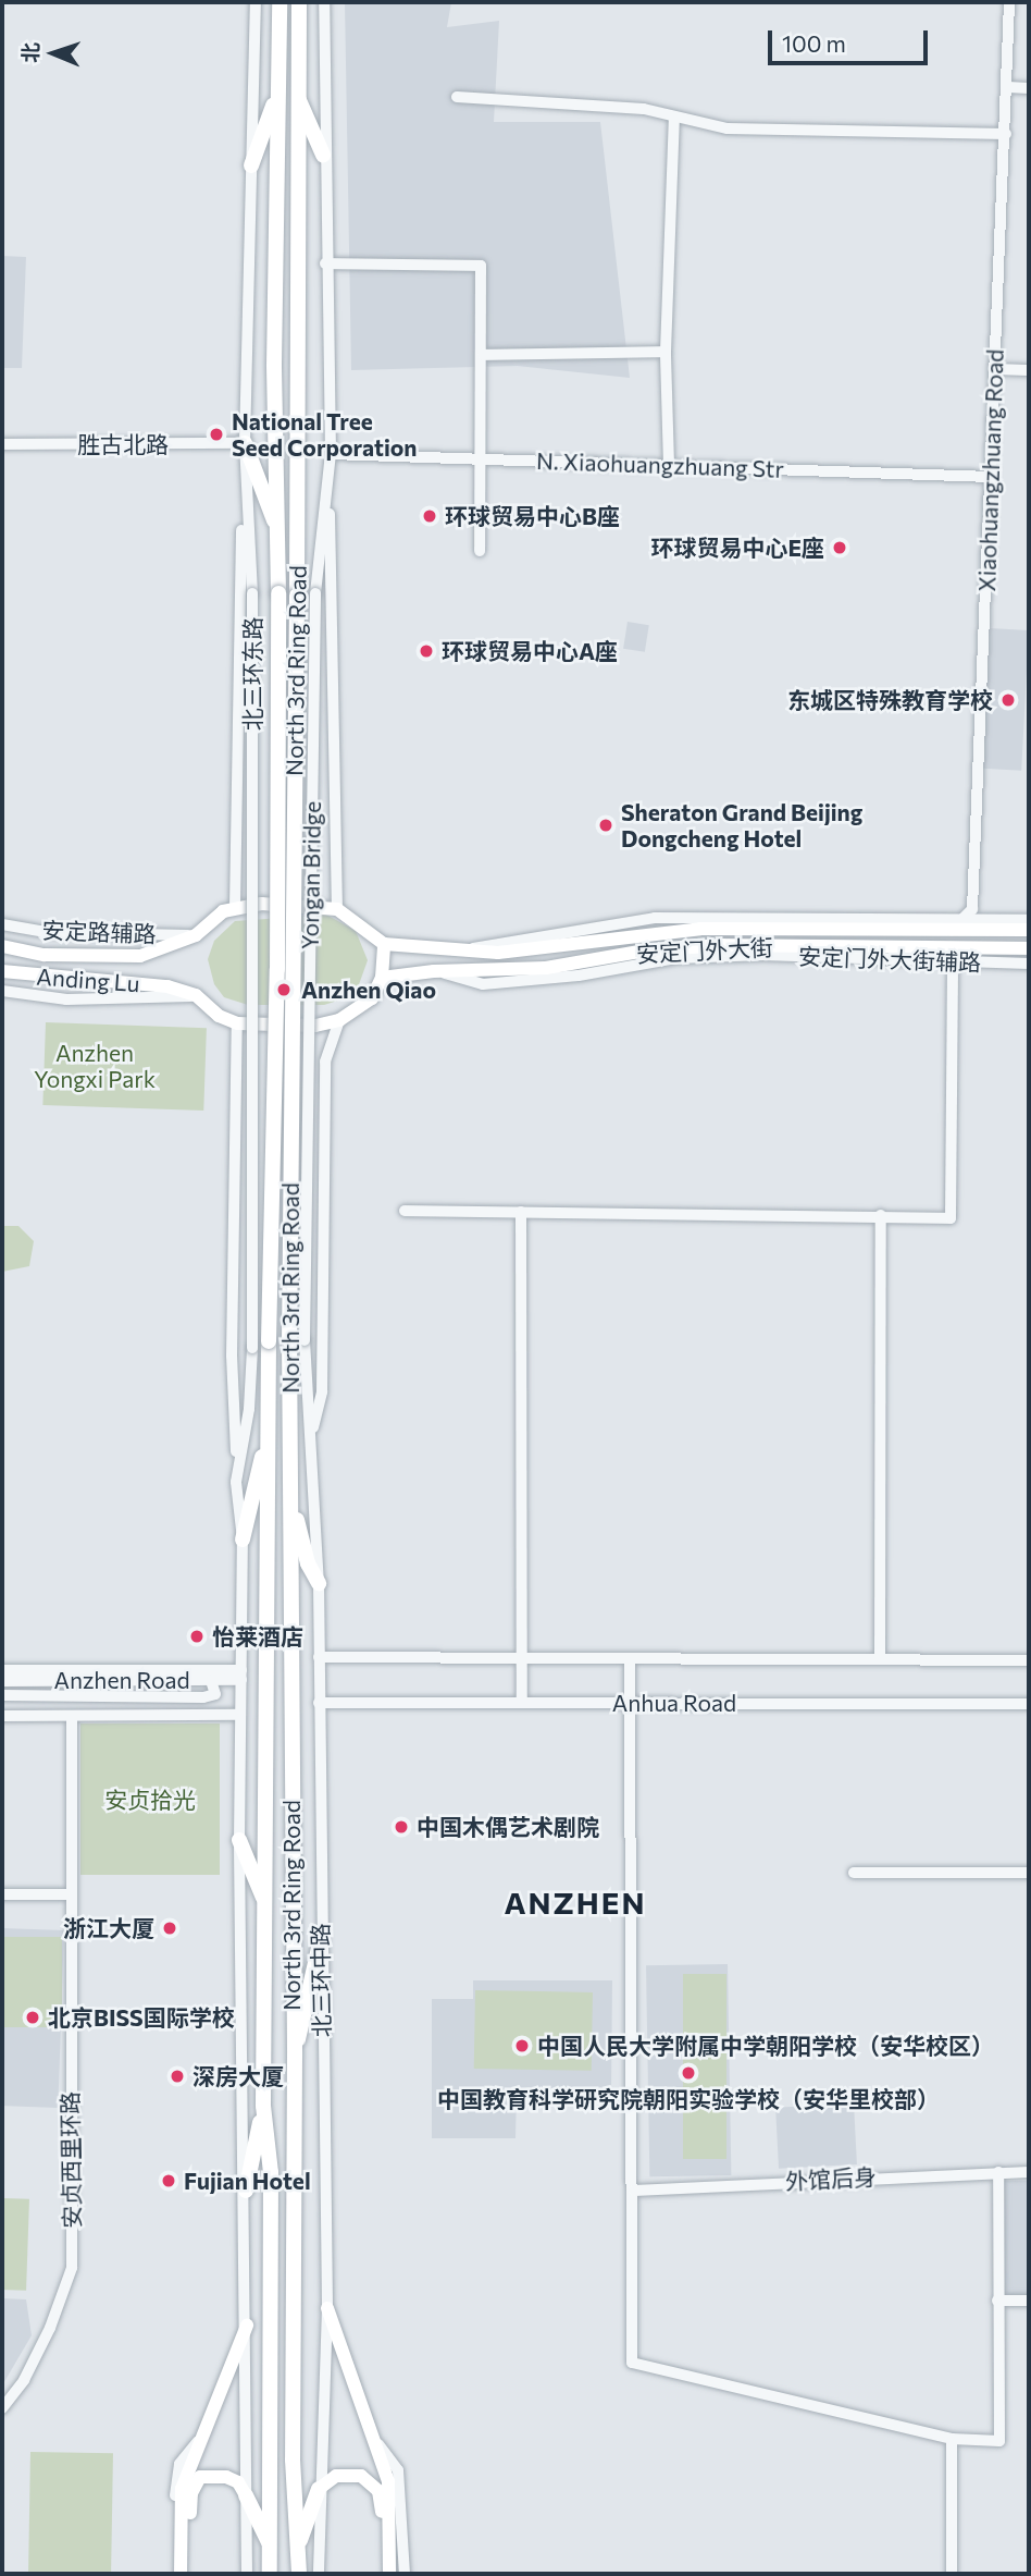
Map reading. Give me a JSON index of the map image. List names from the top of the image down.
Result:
{
  "streets": {
    "highway": ["North 3rd Ring Road"],
    "main road": ["安定门外大街", "Anding Lu"],
    "street": [
      "胜古北路",
      "N. Xiaohuangzhuang Str",
      "Xiaohuangzhuang Road",
      "北三环东路",
      "Yongan Bridge",
      "安定路辅路",
      "安定门外大街辅路",
      "Anzhen Road",
      "Anhua Road",
      "北三环中路",
      "安贞西里环路",
      "外馆后身"
    ]
  },
  "crossings": [
    ["胜古北路", "北三环东路"],
    ["N. Xiaohuangzhuang Str", "Xiaohuangzhuang Road"],
    ["Xiaohuangzhuang Road", "安定门外大街辅路"],
    ["North 3rd Ring Road", "北三环东路"],
    ["North 3rd Ring Road", "Yongan Bridge"],
    ["North 3rd Ring Road", "北三环中路"],
    ["Yongan Bridge", "北三环中路"],
    ["安定门外大街", "安定门外大街辅路"],
    ["Anzhen Road", "安贞西里环路"],
    ["Anhua Road", "北三环中路"]
  ],
  "districts": ["ANZHEN"],
  "parks": ["Anzhen Yongxi Park", "安贞拾光"],
  "places": [
    "National Tree Seed Corporation",
    "环球贸易中心B座",
    "环球贸易中心E座",
    "环球贸易中心A座",
    "东城区特殊教育学校",
    "Sheraton Grand Beijing Dongcheng Hotel",
    "Anzhen Qiao",
    "怡莱酒店",
    "中国木偶艺术剧院",
    "浙江大厦",
    "北京BISS国际学校",
    "中国人民大学附属中学朝阳学校（安华校区）",
    "中国教育科学研究院朝阳实验学校（安华里校部）",
    "深房大厦",
    "Fujian Hotel"
  ],
  "scale_bar": "100 m",
  "north": "left"
}
